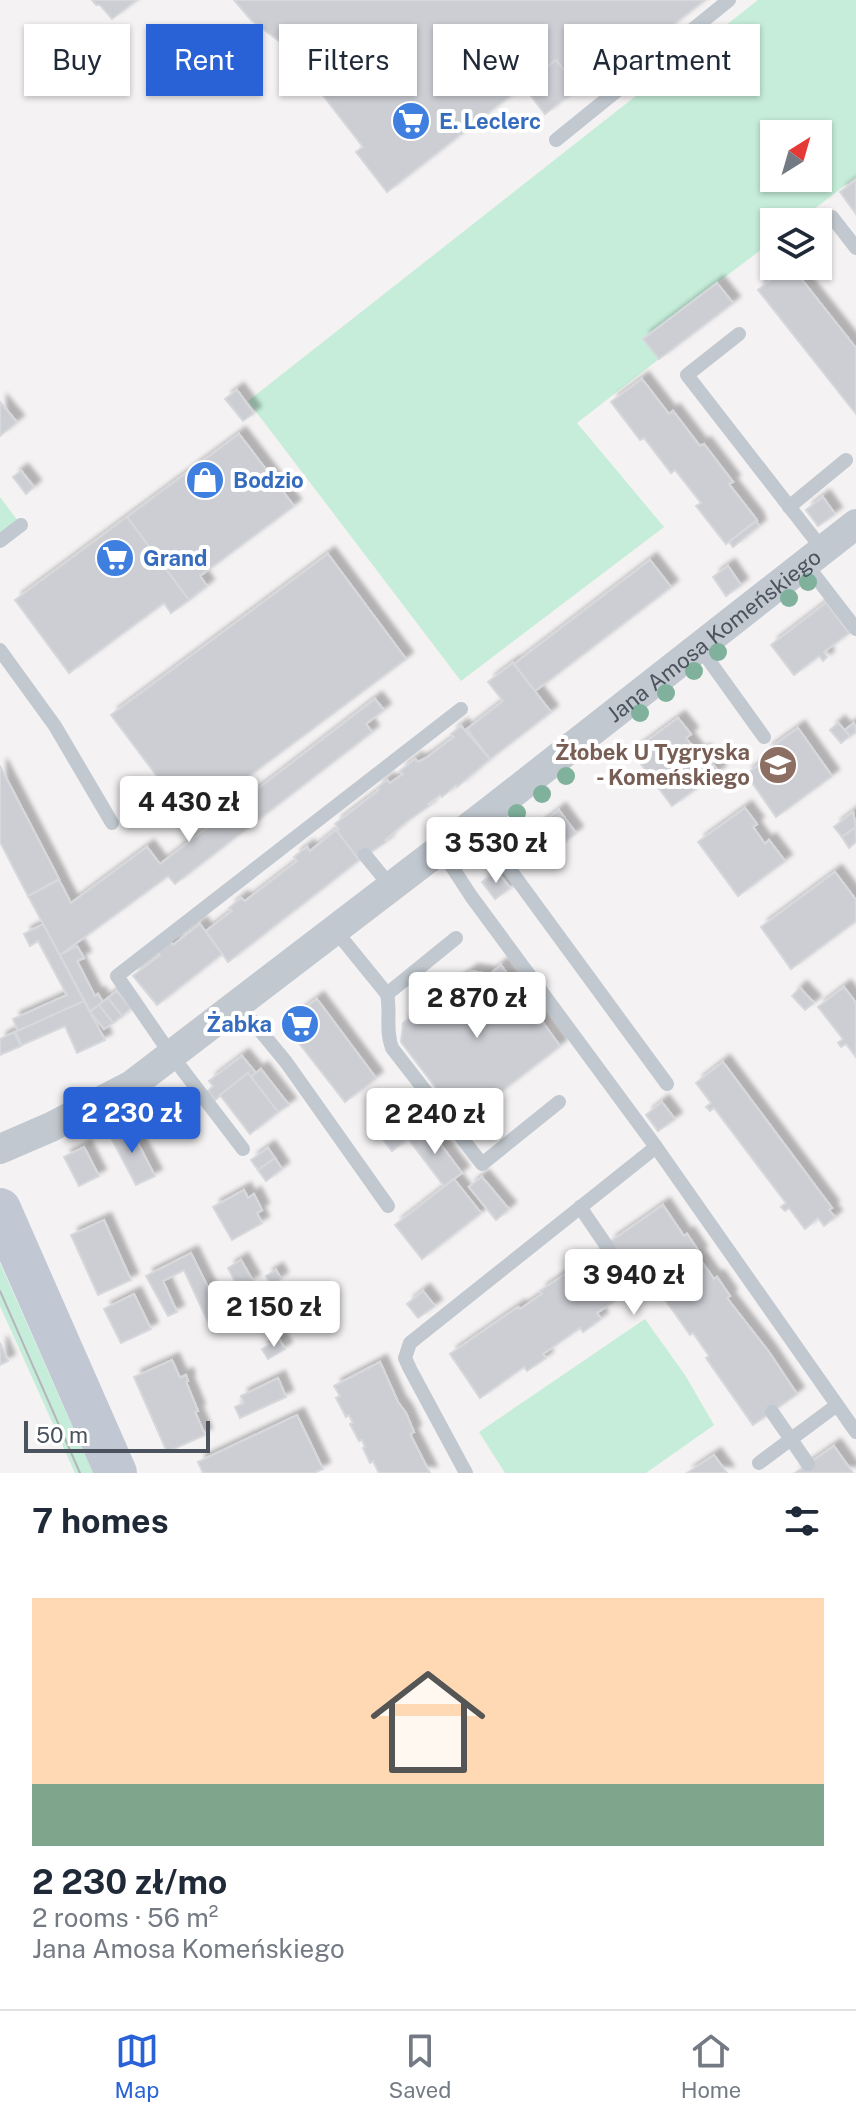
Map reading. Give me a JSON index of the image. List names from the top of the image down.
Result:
{
  "streets": {
    "street": ["Jana Amosa Komeńskiego"]
  },
  "places": {
    "supermarket": ["E. Leclerc", "Grand", "Żabka"],
    "shop": ["Bodzio"],
    "school or university": ["Żłobek U Tygryska - Komeńskiego"]
  },
  "scale_bar": "50 m",
  "north": "top right",
  "page": {
    "chip": [
      "Buy",
      "Rent",
      "Filters",
      "New",
      "Apartment"
    ],
    "price": [
      "4 430 zł",
      "3 530 zł",
      "2 870 zł",
      "2 230 zł",
      "2 240 zł",
      "3 940 zł",
      "2 150 zł"
    ],
    "scale": "50 m",
    "heading": "7 homes",
    "list": [
      {
        "name": "2 230 zł/mo",
        "note": "2 rooms · 56 m² · Jana Amosa Komeńskiego"
      }
    ],
    "tabs": ["Map", "Saved", "Home"]
  }
}
